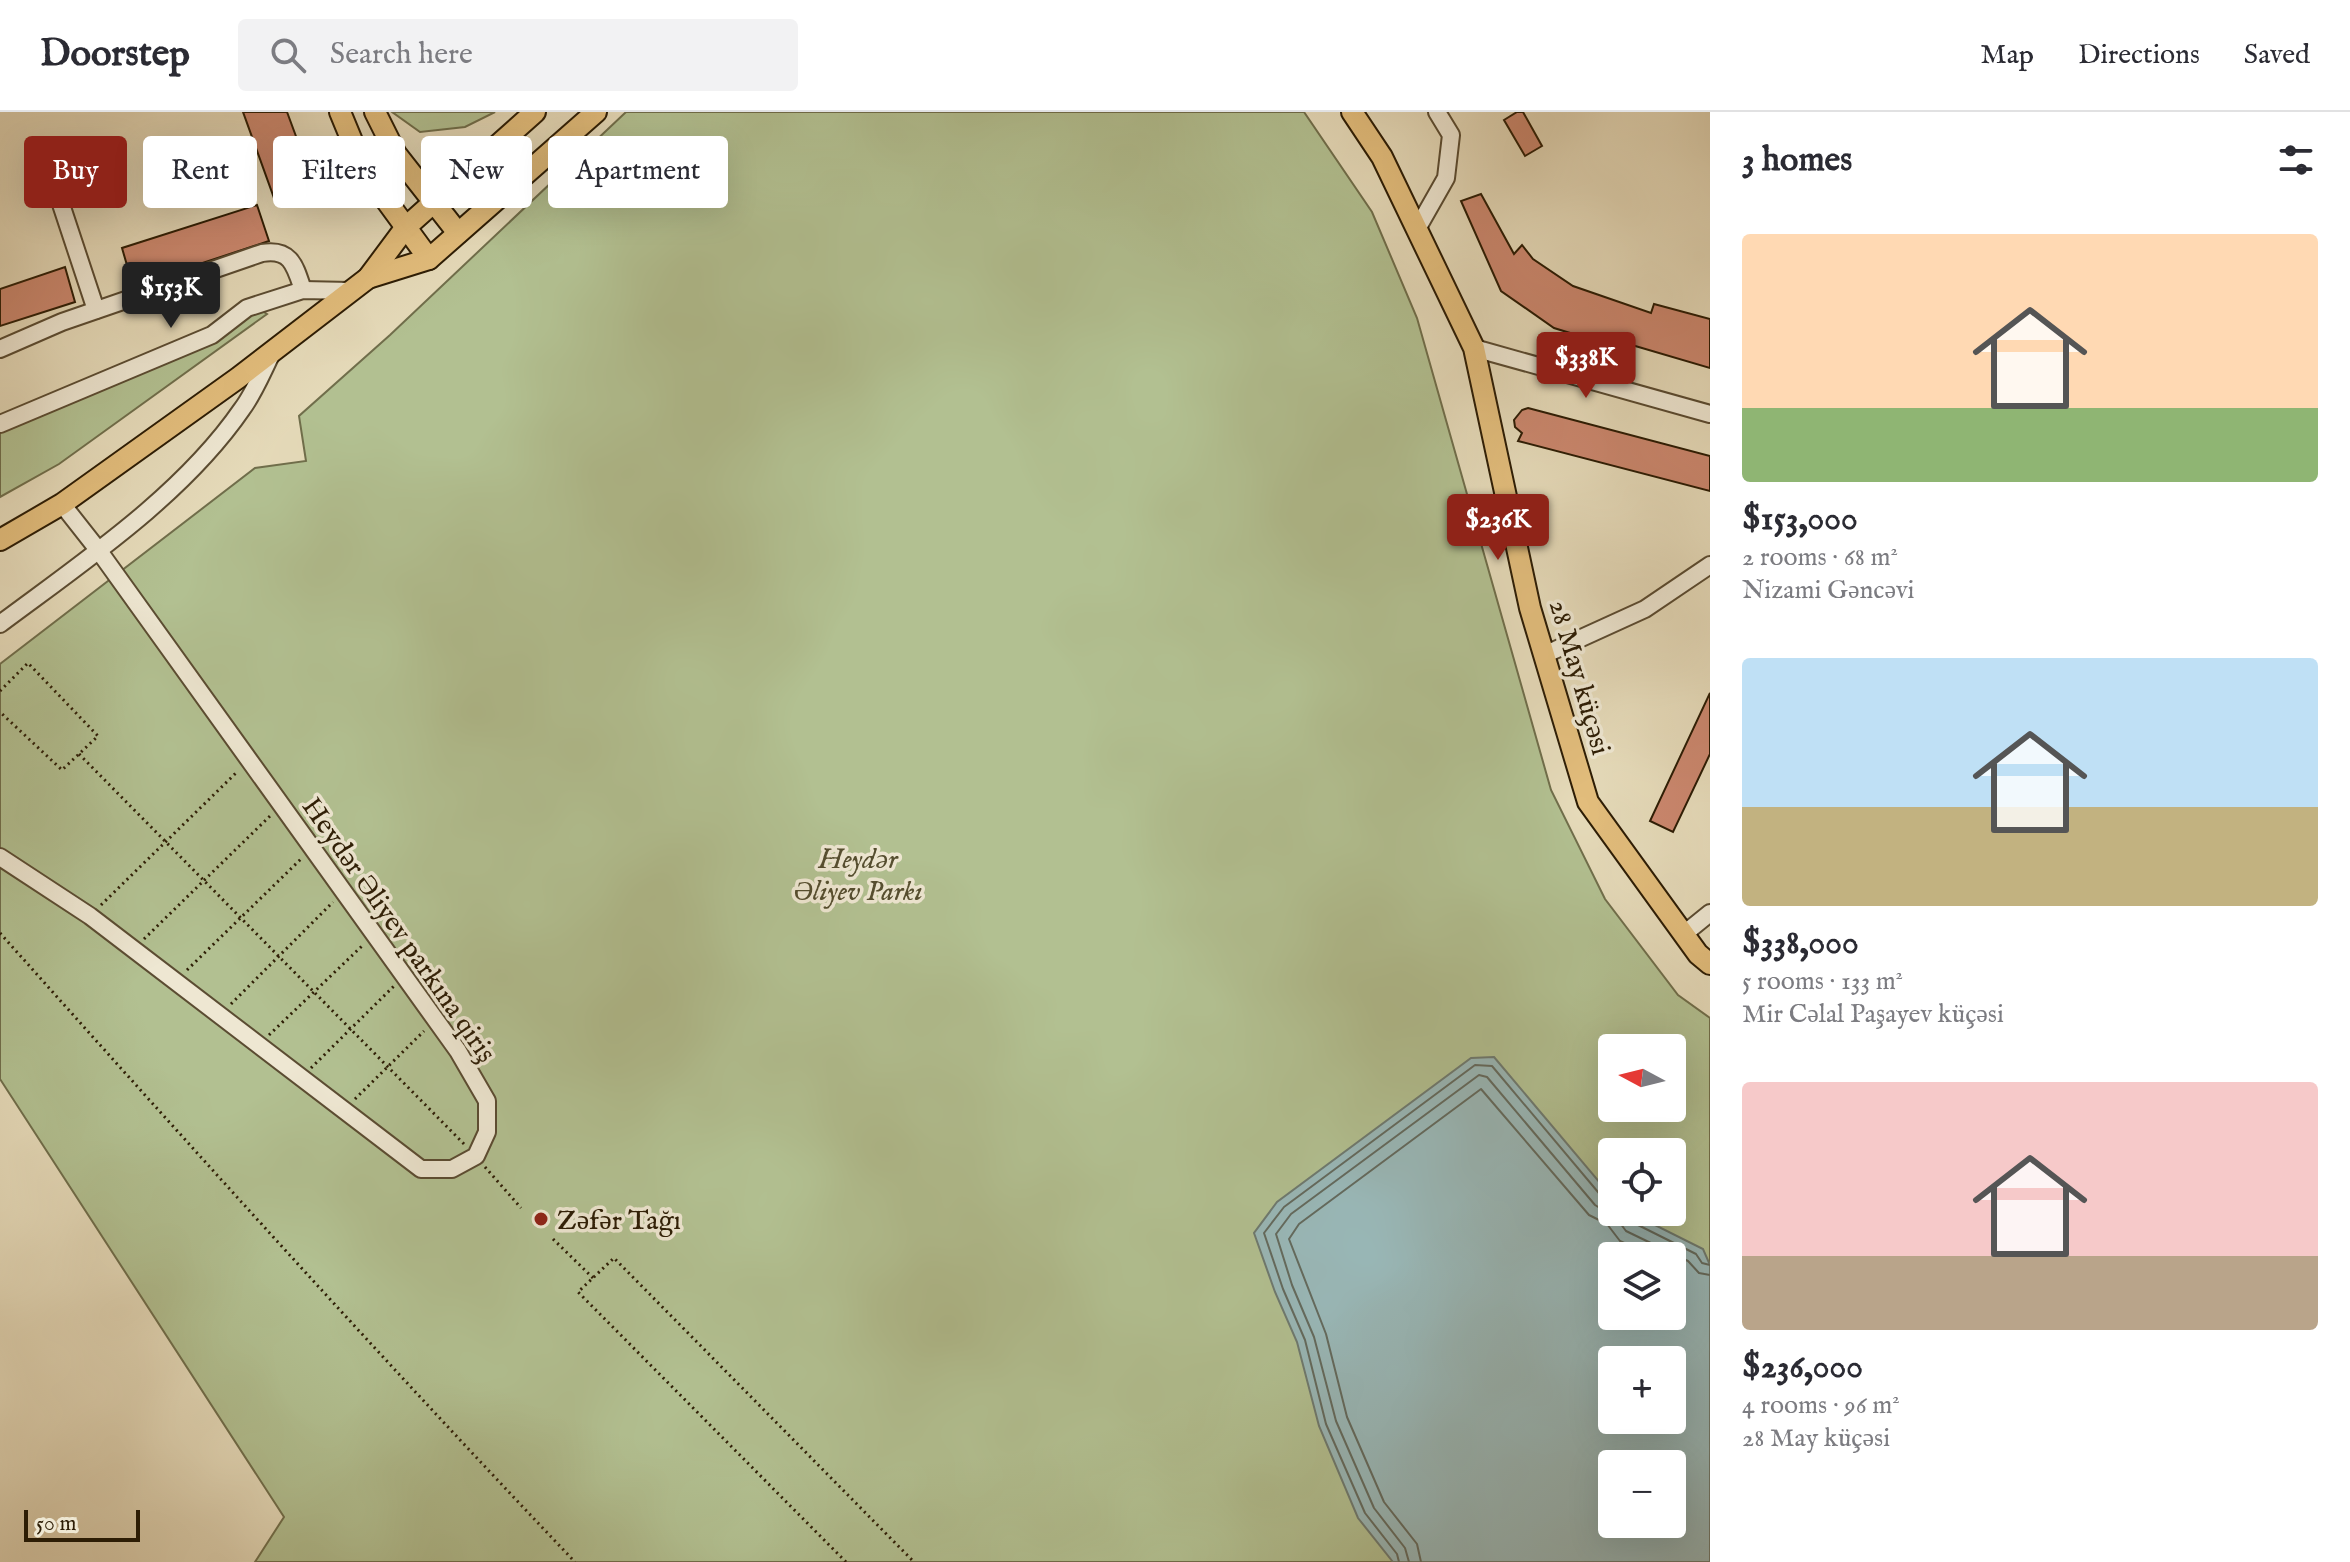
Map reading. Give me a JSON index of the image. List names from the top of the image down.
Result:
{
  "streets": {
    "main road": ["28 May küçəsi"],
    "street": ["Heydər Əliyev parkına qiriş"]
  },
  "parks": ["Heydər Əliyev Parkı"],
  "places": ["Zəfər Tağı"],
  "scale_bar": "50 m",
  "north": "left",
  "page": {
    "header": "Doorstep",
    "search": "Search here",
    "nav": ["Map", "Directions", "Saved"],
    "heading": "3 homes",
    "chip": [
      "Buy",
      "Rent",
      "Filters",
      "New",
      "Apartment"
    ],
    "list": [
      {
        "name": "$153,000",
        "note": "2 rooms · 68 m² · Nizami Gəncəvi"
      },
      {
        "name": "$338,000",
        "note": "5 rooms · 133 m² · Mir Cəlal Paşayev küçəsi"
      },
      {
        "name": "$236,000",
        "note": "4 rooms · 96 m² · 28 May küçəsi"
      }
    ],
    "price": ["$153K", "$338K", "$236K"],
    "map_buttons": ["+", "−"],
    "scale": "50 m"
  }
}
